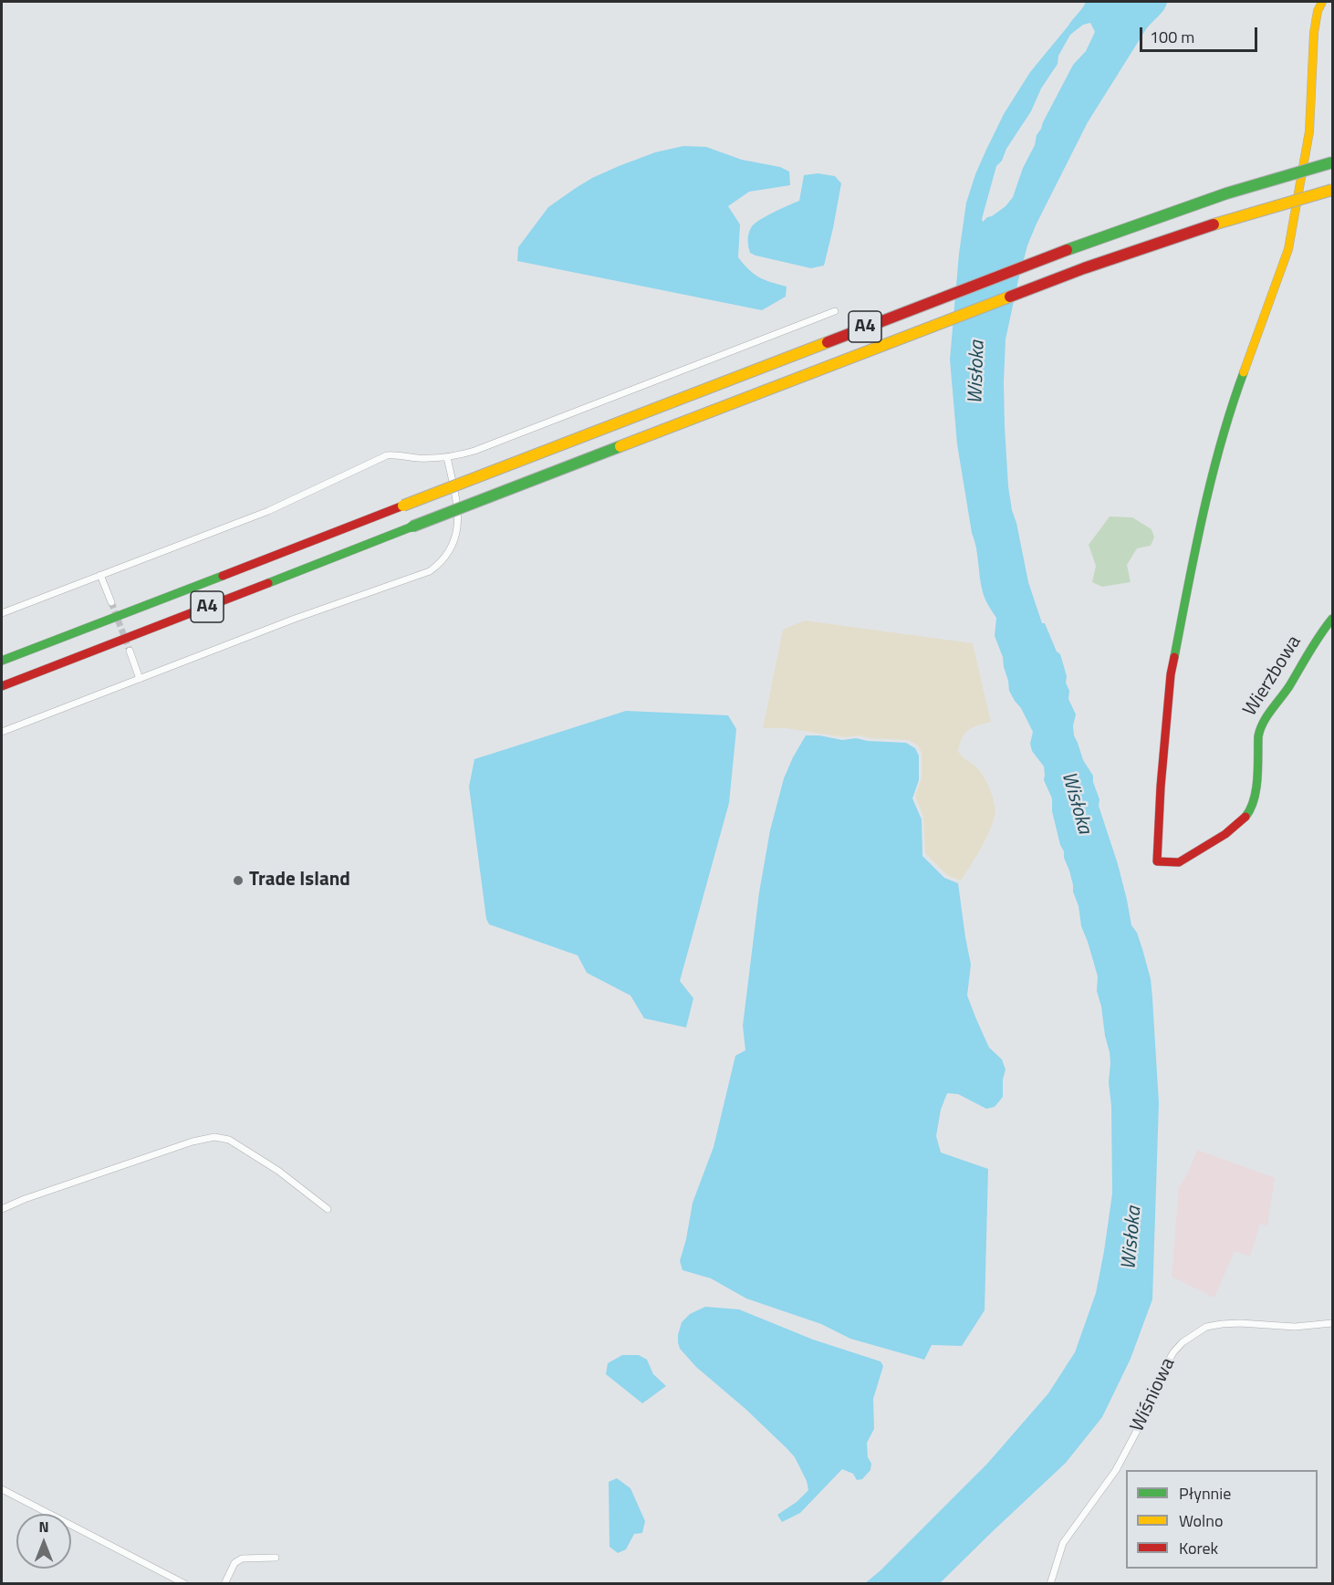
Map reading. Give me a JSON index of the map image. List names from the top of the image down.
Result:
{
  "streets": {
    "main road": ["A4", "Wierzbowa"],
    "street": ["Wiśniowa"]
  },
  "water": ["Wisłoka"],
  "places": ["Trade Island"],
  "legend": ["Płynnie", "Wolno", "Korek"],
  "scale_bar": "100 m",
  "north": "top"
}
